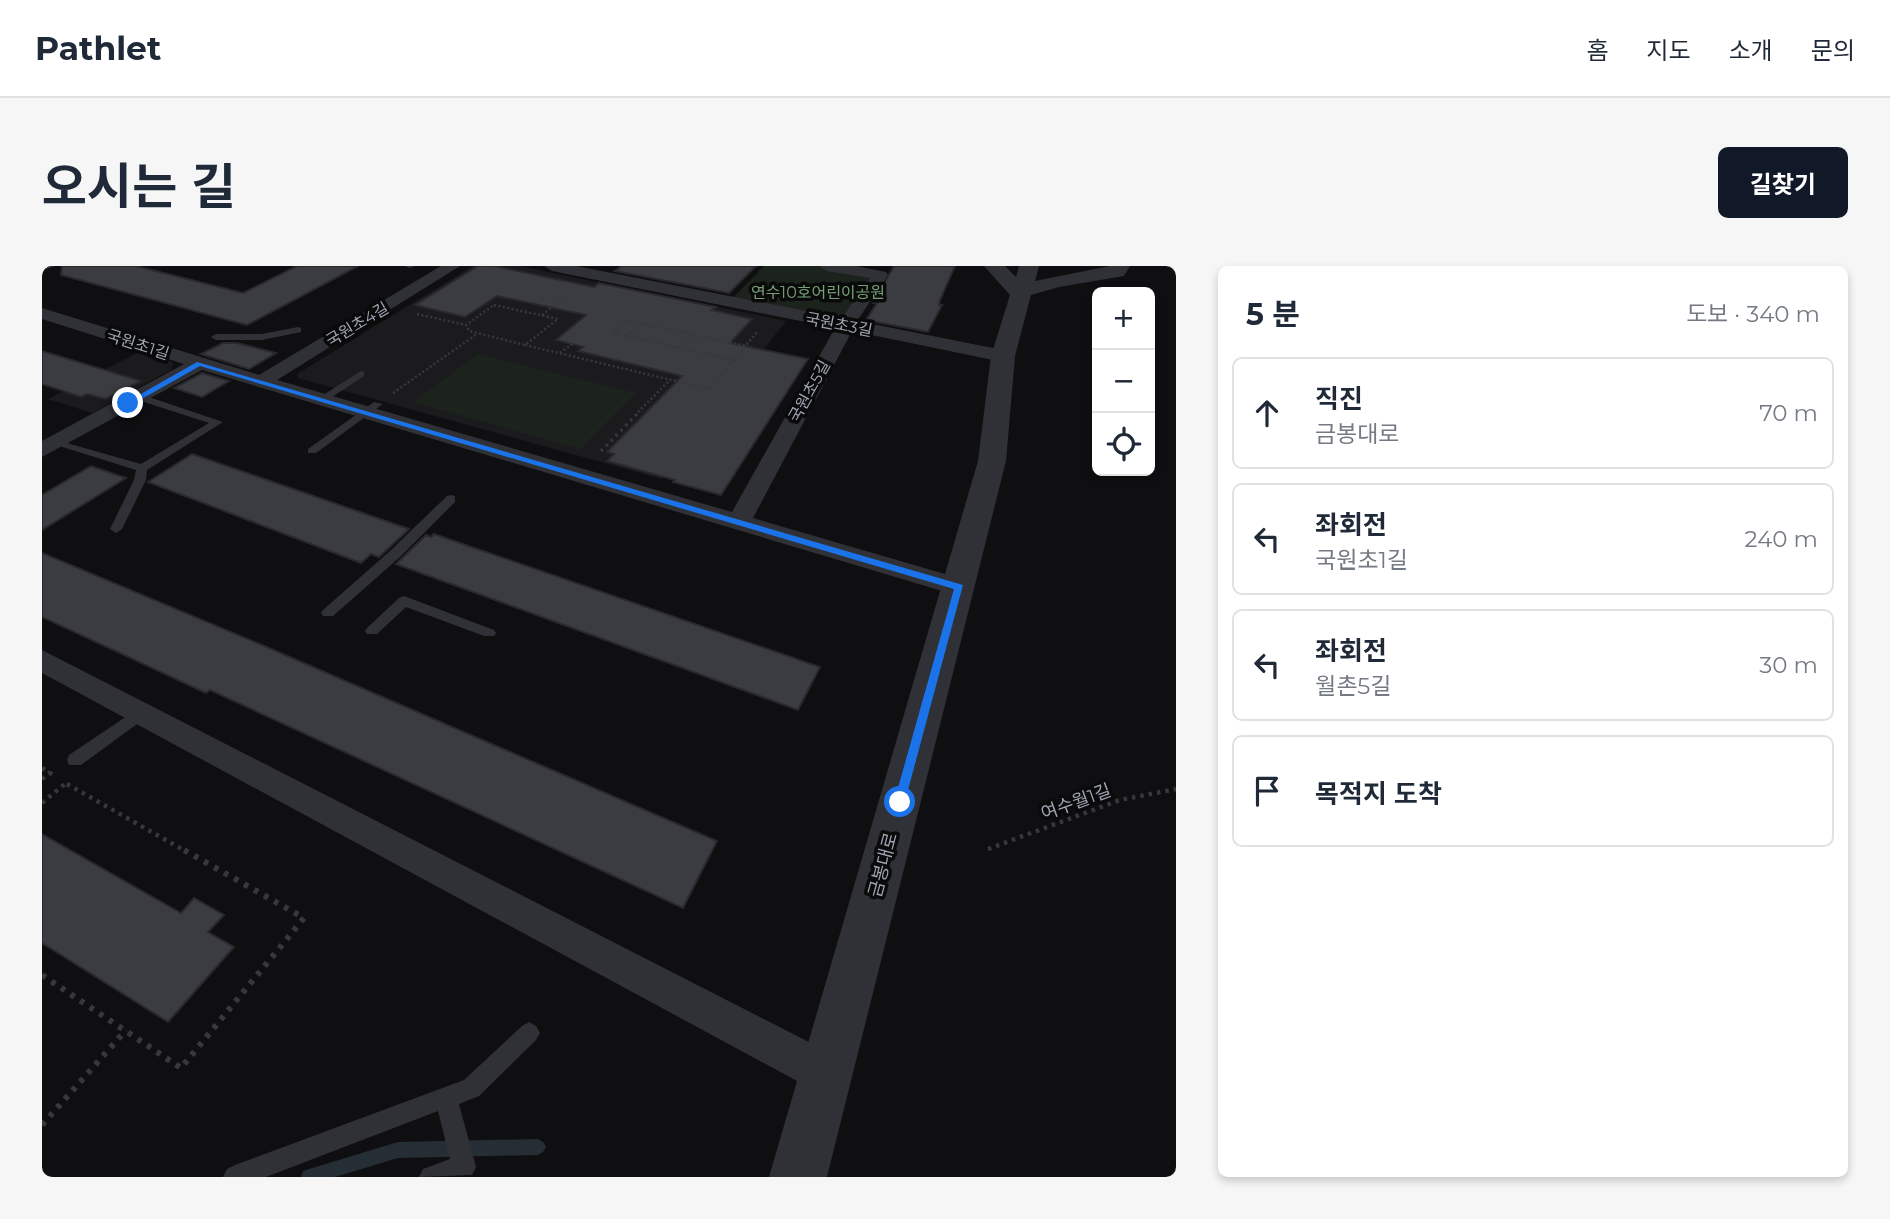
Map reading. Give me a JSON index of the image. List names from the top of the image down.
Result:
{
  "streets": {
    "street": [
      "국원초4길",
      "국원초3길",
      "국원초1길",
      "국원초5길",
      "금봉대로"
    ],
    "path": ["여수월1길"]
  },
  "crossings": [
    ["국원초4길", "국원초1길"],
    ["국원초3길", "국원초5길"],
    ["국원초3길", "금봉대로"],
    ["국원초1길", "국원초5길"],
    ["국원초1길", "금봉대로"]
  ],
  "parks": ["연수10호어린이공원"],
  "page": {
    "header": "Pathlet",
    "nav": [
      "홈",
      "지도",
      "소개",
      "문의"
    ],
    "title": "오시는 길",
    "buttons": "길찾기",
    "heading": ["5 분", "도보 · 340 m"],
    "map_buttons": ["+", "−"],
    "list": [
      ["직진", "금봉대로", "70 m"],
      ["좌회전", "국원초1길", "240 m"],
      ["좌회전", "월촌5길", "30 m"],
      "목적지 도착"
    ]
  }
}
